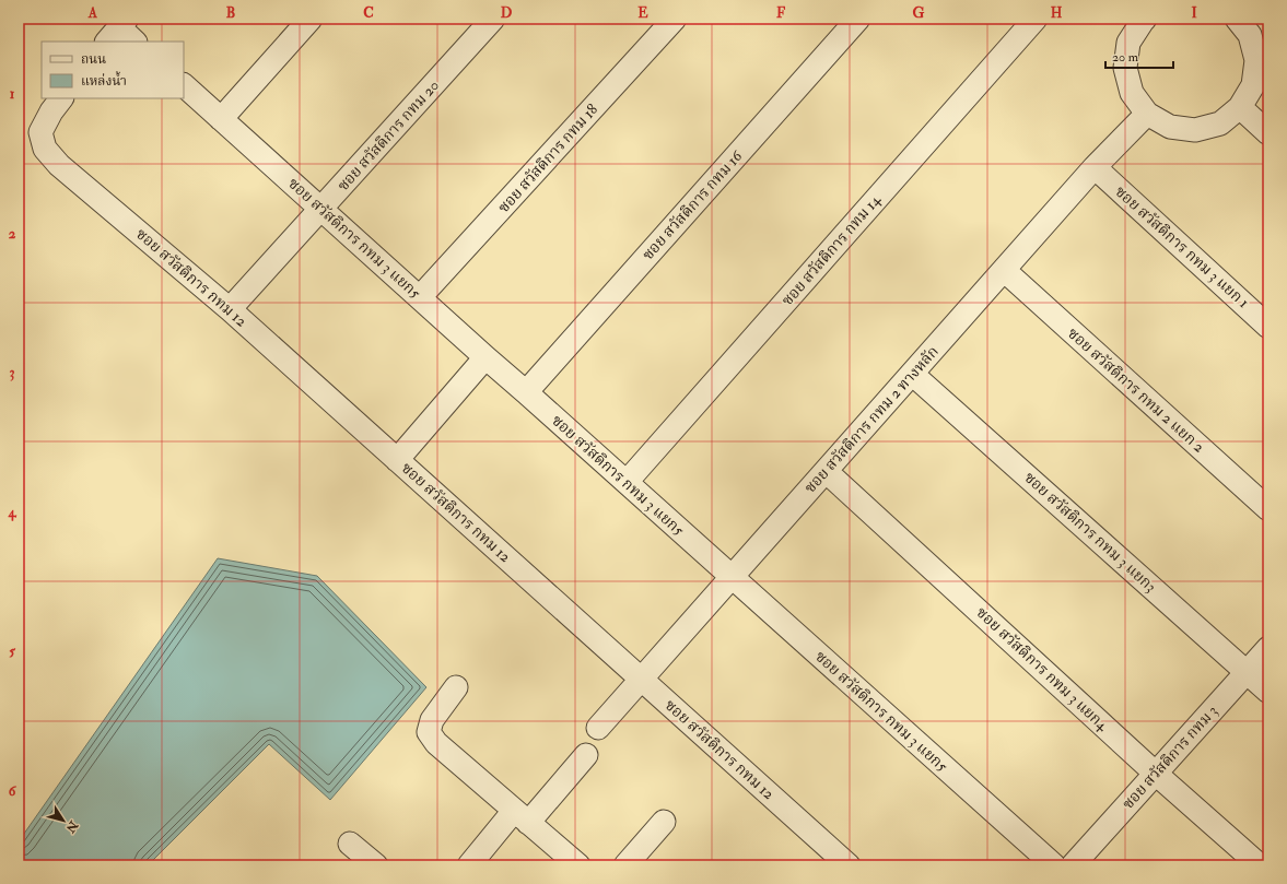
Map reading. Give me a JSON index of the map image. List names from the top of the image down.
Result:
{
  "streets": {
    "street": [
      "ซอย สวัสดิการ กทม 20",
      "ซอย สวัสดิการ กทม 18",
      "ซอย สวัสดิการ กทม 16",
      "ซอย สวัสดิการ กทม 3 แยก5",
      "ซอย สวัสดิการ กทม 3 แยก 1",
      "ซอย สวัสดิการ กทม 14",
      "ซอย สวัสดิการ กทม 12",
      "ซอย สวัสดิการ กทม 2 แยก 2",
      "ซอย สวัสดิการ กทม 2 ทางหลัก",
      "ซอย สวัสดิการ กทม 3 แยก3",
      "ซอย สวัสดิการ กทม 3 แยก4",
      "ซอย สวัสดิการ กทม 3"
    ]
  },
  "crossings": [
    ["ซอย สวัสดิการ กทม 20", "ซอย สวัสดิการ กทม 3 แยก5"],
    ["ซอย สวัสดิการ กทม 20", "ซอย สวัสดิการ กทม 12"],
    ["ซอย สวัสดิการ กทม 18", "ซอย สวัสดิการ กทม 3 แยก5"],
    ["ซอย สวัสดิการ กทม 16", "ซอย สวัสดิการ กทม 3 แยก5"],
    ["ซอย สวัสดิการ กทม 3 แยก5", "ซอย สวัสดิการ กทม 14"],
    ["ซอย สวัสดิการ กทม 3 แยก5", "ซอย สวัสดิการ กทม 2 ทางหลัก"],
    ["ซอย สวัสดิการ กทม 3 แยก 1", "ซอย สวัสดิการ กทม 2 ทางหลัก"],
    ["ซอย สวัสดิการ กทม 12", "ซอย สวัสดิการ กทม 2 ทางหลัก"],
    ["ซอย สวัสดิการ กทม 2 แยก 2", "ซอย สวัสดิการ กทม 2 ทางหลัก"],
    ["ซอย สวัสดิการ กทม 2 ทางหลัก", "ซอย สวัสดิการ กทม 3 แยก3"],
    ["ซอย สวัสดิการ กทม 2 ทางหลัก", "ซอย สวัสดิการ กทม 3 แยก4"],
    ["ซอย สวัสดิการ กทม 3 แยก3", "ซอย สวัสดิการ กทม 3"],
    ["ซอย สวัสดิการ กทม 3 แยก4", "ซอย สวัสดิการ กทม 3"]
  ],
  "legend": ["ถนน", "แหล่งน้ำ"],
  "scale_bar": "20 m",
  "north": "bottom right",
  "grid": {
    "columns": [
      "A",
      "B",
      "C",
      "D",
      "E",
      "F",
      "G",
      "H",
      "I"
    ],
    "rows": [
      "1",
      "2",
      "3",
      "4",
      "5",
      "6"
    ]
  }
}
